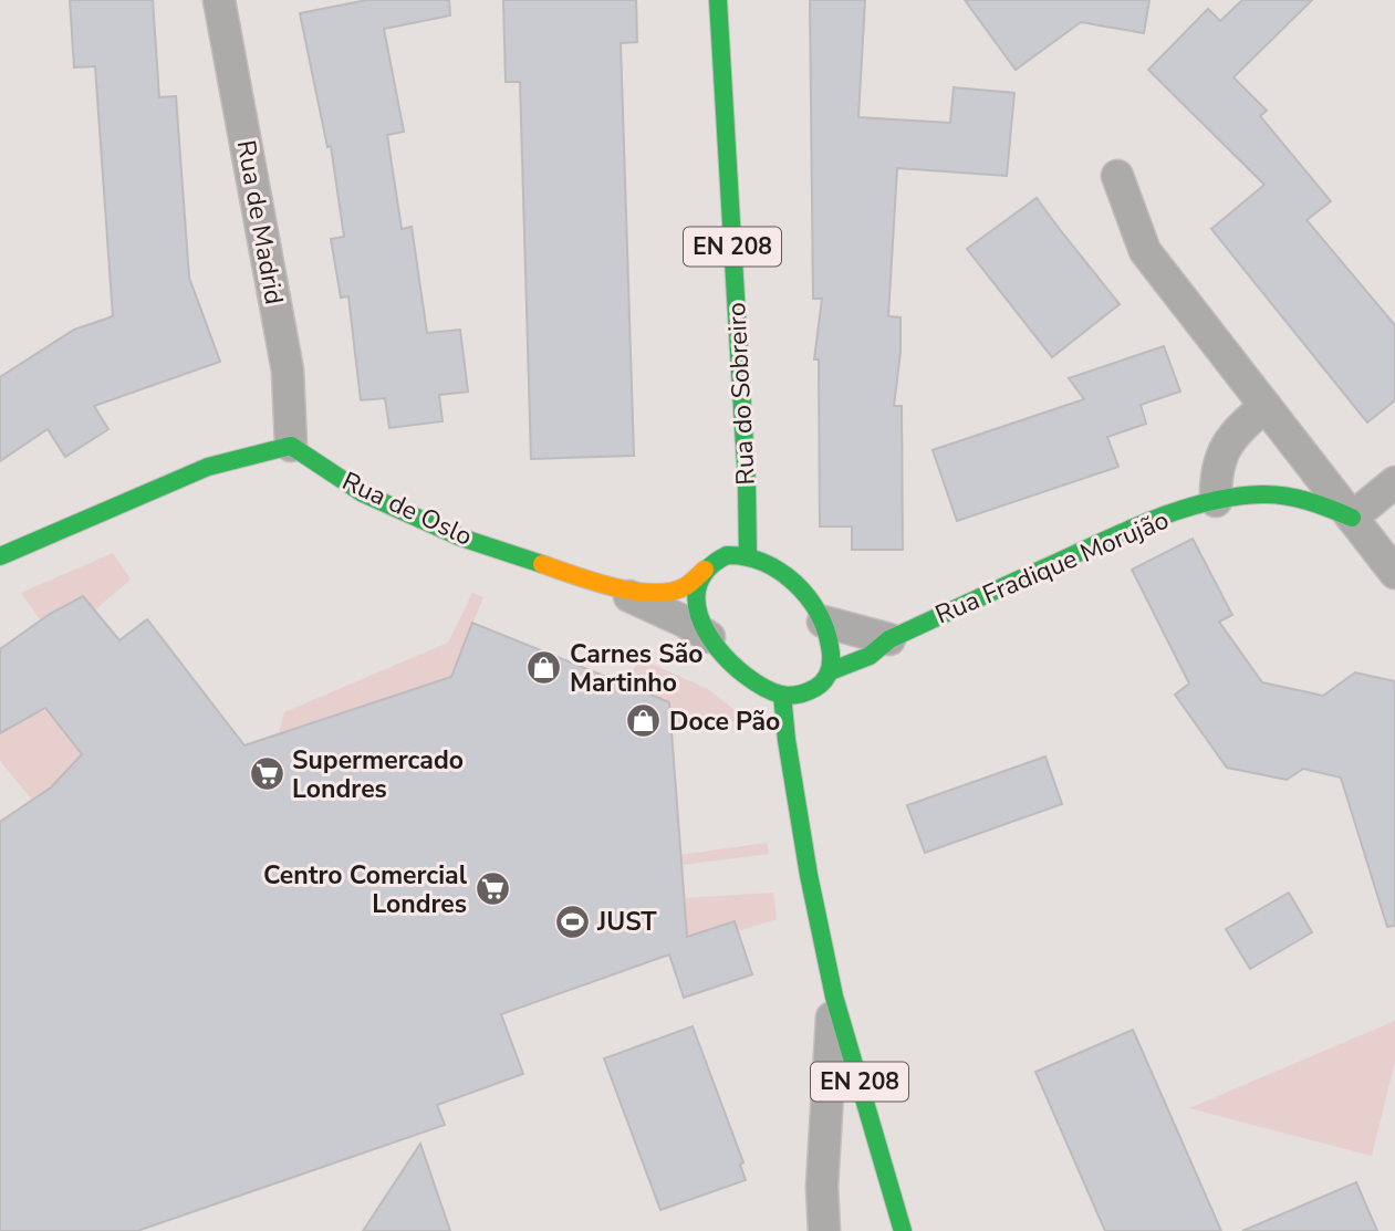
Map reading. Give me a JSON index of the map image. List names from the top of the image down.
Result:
{
  "streets": {
    "main road": [
      "EN 208",
      "Rua do Sobreiro",
      "Rua de Oslo",
      "Rua Fradique Morujão"
    ],
    "street": ["Rua de Madrid"]
  },
  "crossings": [
    ["Rua de Madrid", "Rua de Oslo"],
    ["EN 208", "Rua do Sobreiro"],
    ["EN 208", "Rua de Oslo"],
    ["EN 208", "Rua Fradique Morujão"],
    ["Rua do Sobreiro", "Rua de Oslo"],
    ["Rua do Sobreiro", "Rua Fradique Morujão"],
    ["Rua de Oslo", "Rua Fradique Morujão"]
  ],
  "places": {
    "shop": ["Carnes São Martinho", "Doce Pão"],
    "supermarket": ["Supermercado Londres", "Centro Comercial Londres"],
    "sports": ["JUST"]
  }
}
